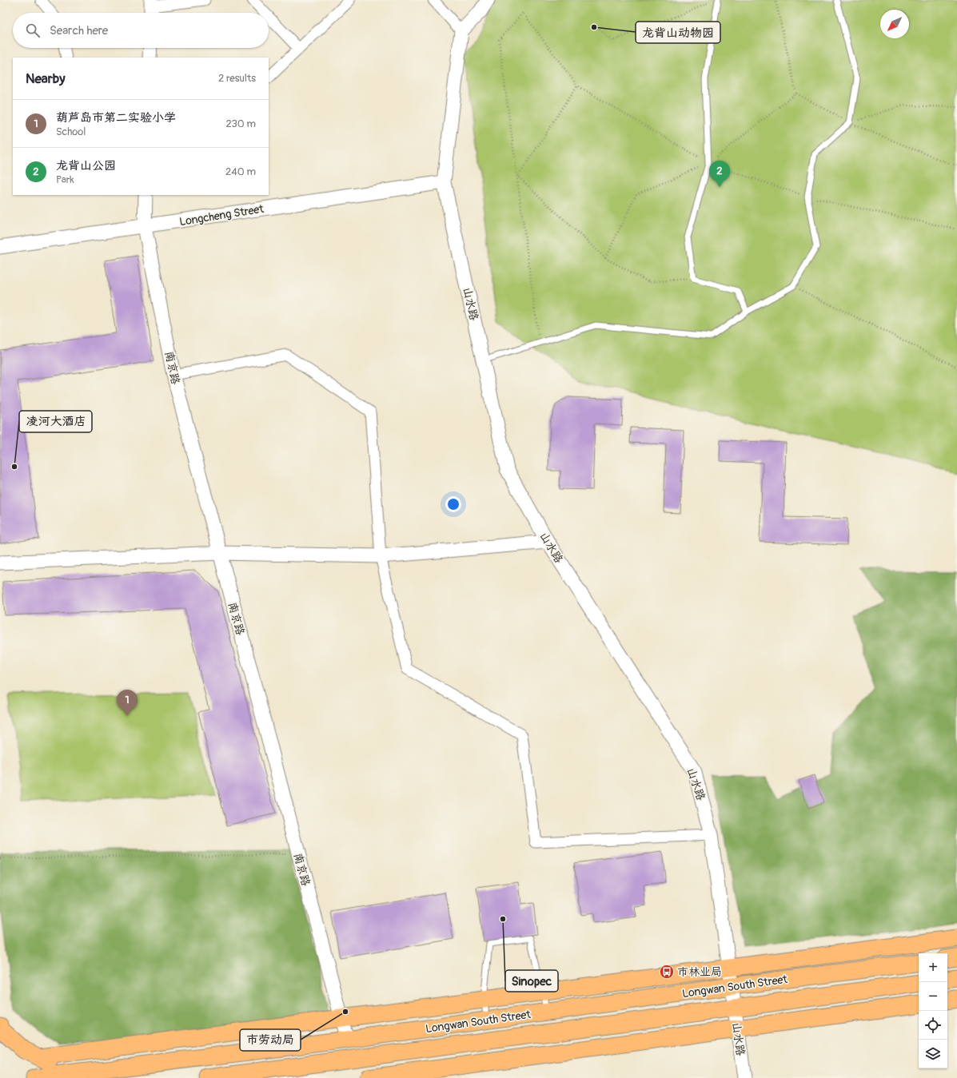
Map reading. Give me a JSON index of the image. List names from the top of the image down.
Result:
{
  "streets": {
    "main road": ["Longwan South Street"],
    "street": ["Longcheng Street", "山水路", "南京路"]
  },
  "crossings": [
    ["Longcheng Street", "山水路"],
    ["Longcheng Street", "南京路"],
    ["山水路", "Longwan South Street"],
    ["南京路", "Longwan South Street"]
  ],
  "places": {
    "other": [
      "龙背山动物园",
      "凌河大酒店",
      "Sinopec",
      "市劳动局"
    ],
    "bus stop": ["市林业局"]
  },
  "north": "bottom left",
  "page": {
    "search": "Search here",
    "heading": ["Nearby", "2 results"],
    "list": [
      {
        "mark": "1",
        "name": "葫芦岛市第二实验小学",
        "note": "School",
        "value": "230 m"
      },
      {
        "mark": "2",
        "name": "龙背山公园",
        "note": "Park",
        "value": "240 m"
      }
    ],
    "pins": ["2", "1"],
    "map_buttons": ["+", "−"]
  }
}
